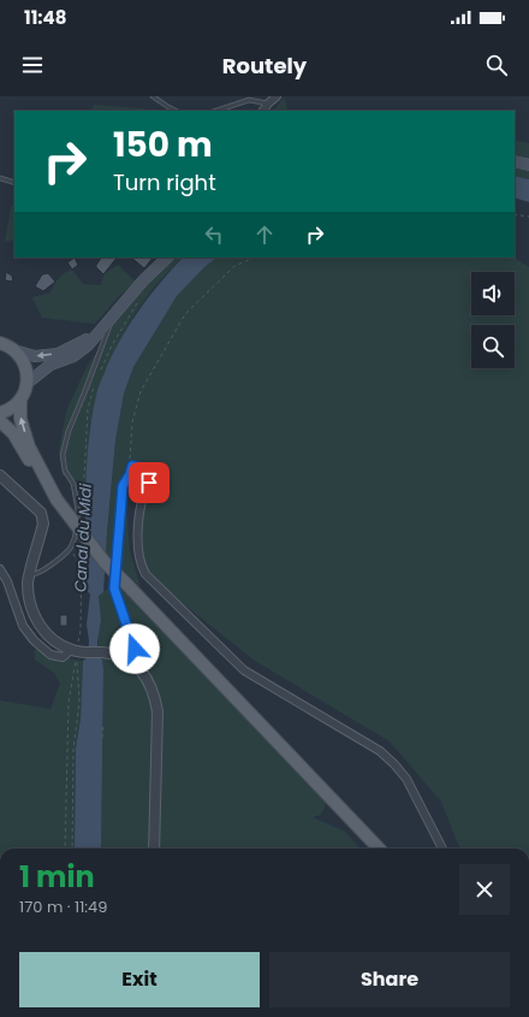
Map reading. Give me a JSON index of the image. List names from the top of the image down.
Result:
{
  "water": ["Canal du Midi"],
  "page": {
    "status": "11:48",
    "header": "Routely",
    "turn": ["150 m", "Turn right"],
    "heading": ["1 min", "170 m · 11:49"],
    "buttons": ["Exit", "Share"]
  }
}
